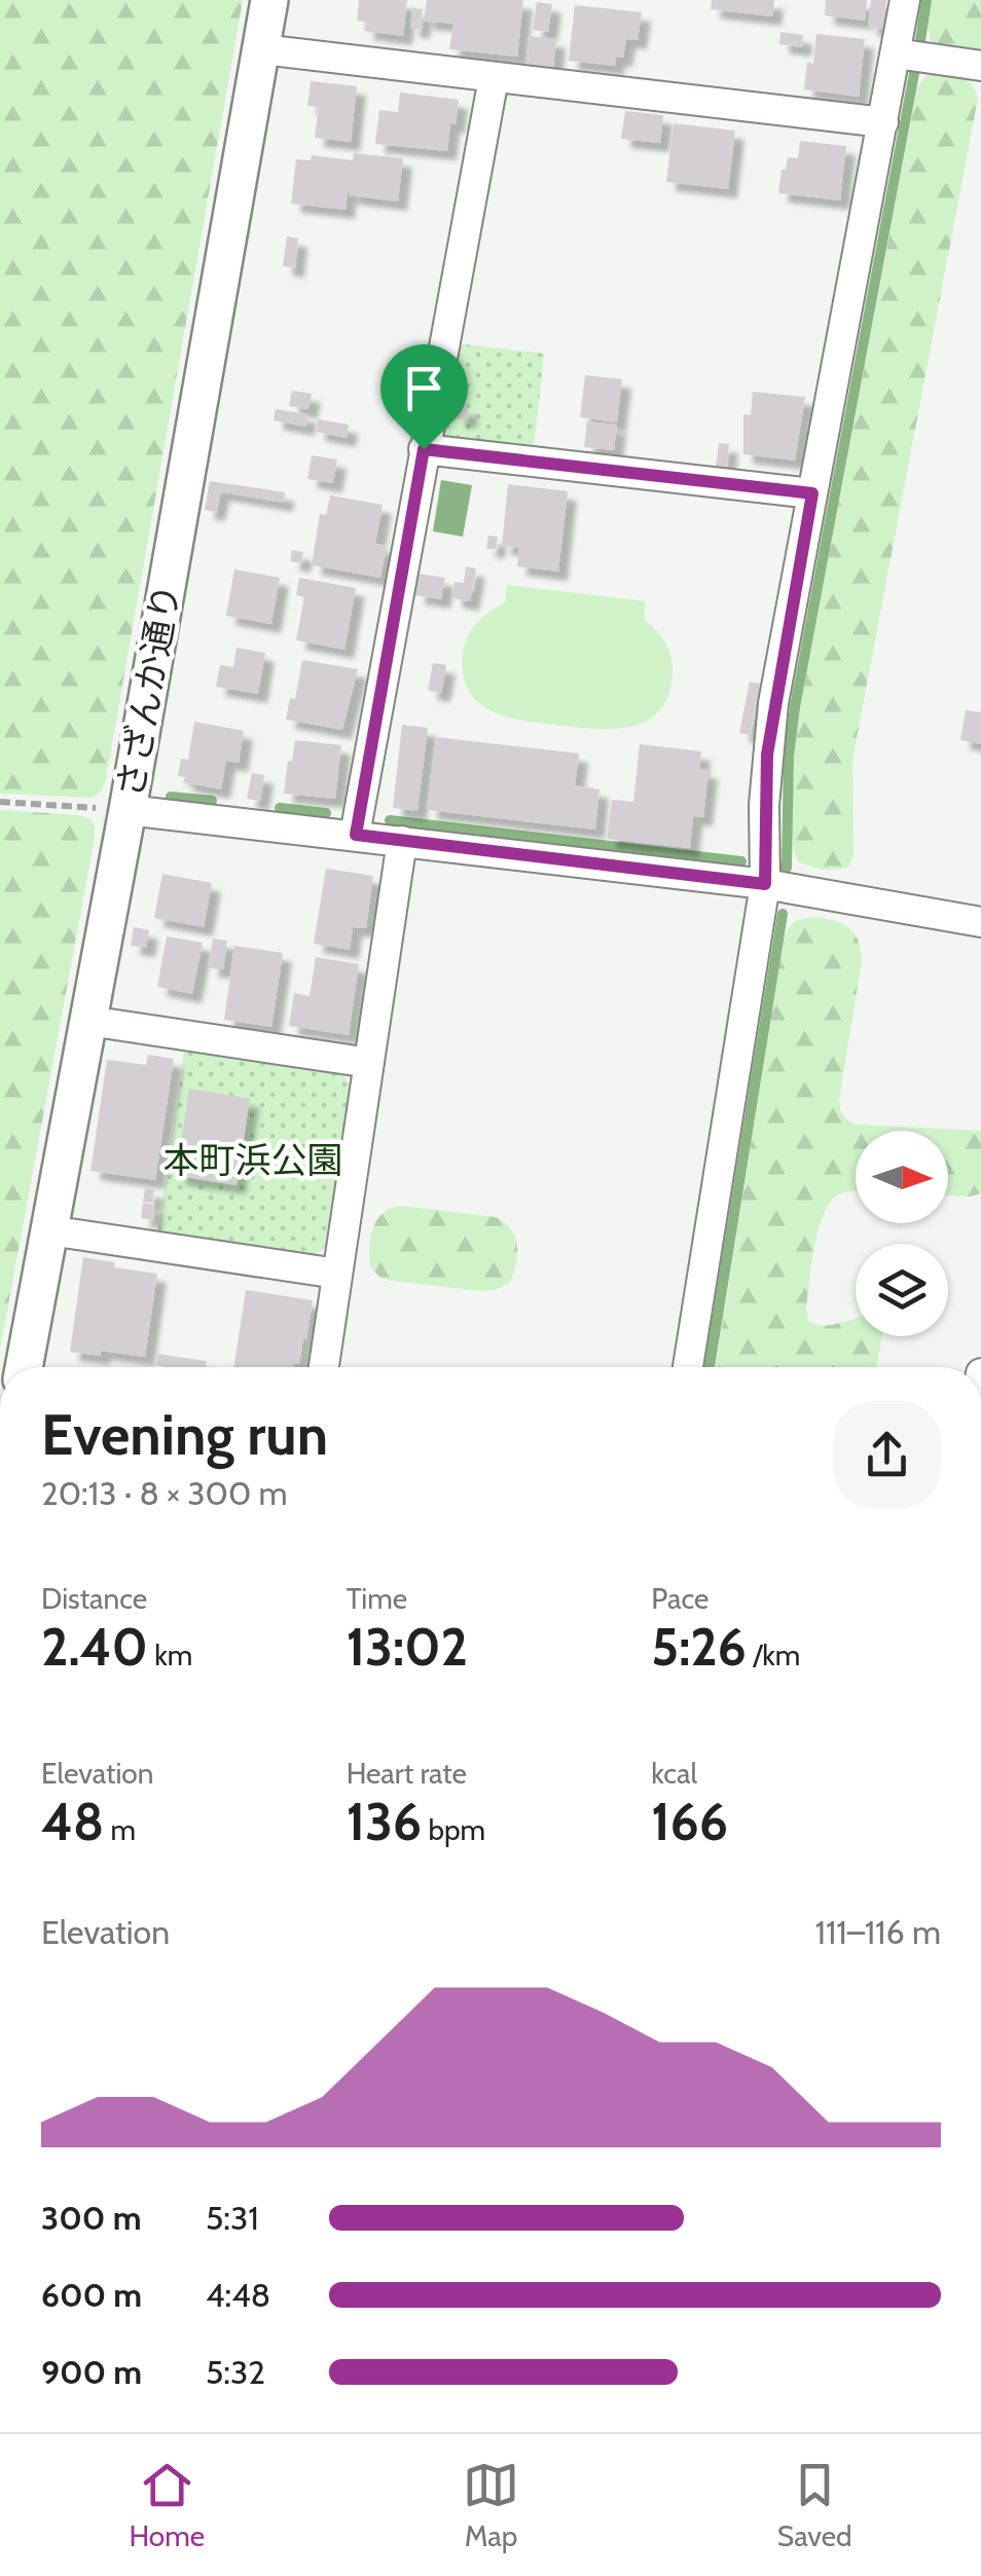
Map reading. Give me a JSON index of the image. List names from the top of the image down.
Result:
{
  "streets": {
    "street": ["さざんか通り"]
  },
  "parks": ["本町浜公園"],
  "north": "right",
  "page": {
    "heading": ["Evening run", "20:13 · 8 × 300 m"],
    "stats": [
      ["Distance", "2.40 km"],
      ["Time", "13:02"],
      ["Pace", "5:26 /km"],
      ["Elevation", "48 m"],
      ["Heart rate", "136 bpm"],
      ["kcal", "166"]
    ],
    "chart": ["Elevation", "111–116 m"],
    "list": [
      {
        "name": "300 m",
        "note": "5:31"
      },
      {
        "name": "600 m",
        "note": "4:48"
      },
      {
        "name": "900 m",
        "note": "5:32"
      }
    ],
    "tabs": ["Home", "Map", "Saved"]
  }
}
